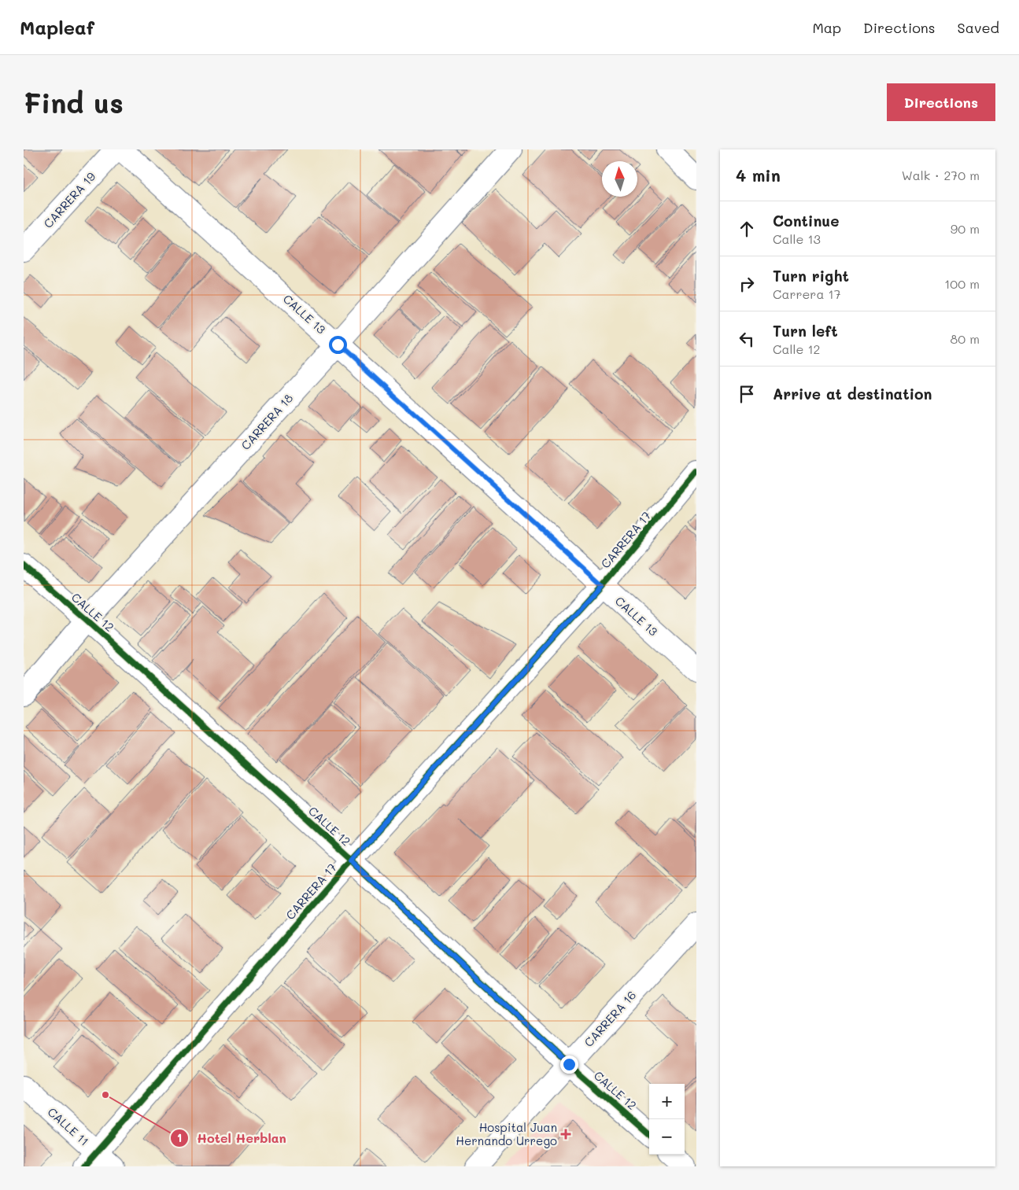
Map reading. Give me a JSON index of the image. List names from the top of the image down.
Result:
{
  "streets": {
    "street": [
      "CARRERA 19",
      "CALLE 13",
      "CARRERA 18",
      "CARRERA 17",
      "CALLE 12",
      "CARRERA 16",
      "CALLE 11"
    ]
  },
  "crossings": [
    ["CALLE 13", "CARRERA 18"],
    ["CALLE 13", "CARRERA 17"],
    ["CARRERA 18", "CALLE 12"],
    ["CARRERA 17", "CALLE 12"],
    ["CARRERA 17", "CALLE 11"],
    ["CALLE 12", "CARRERA 16"]
  ],
  "places": {
    "other": ["Hotel Herblan"],
    "health": ["Hospital Juan Hernando Urrego"]
  },
  "north": "top",
  "page": {
    "header": "Mapleaf",
    "nav": ["Map", "Directions", "Saved"],
    "buttons": "Directions",
    "title": "Find us",
    "heading": ["4 min", "Walk · 270 m"],
    "list": [
      ["Continue", "Calle 13", "90 m"],
      ["Turn right", "Carrera 17", "100 m"],
      ["Turn left", "Calle 12", "80 m"],
      "Arrive at destination"
    ],
    "map_buttons": ["+", "−"]
  }
}
